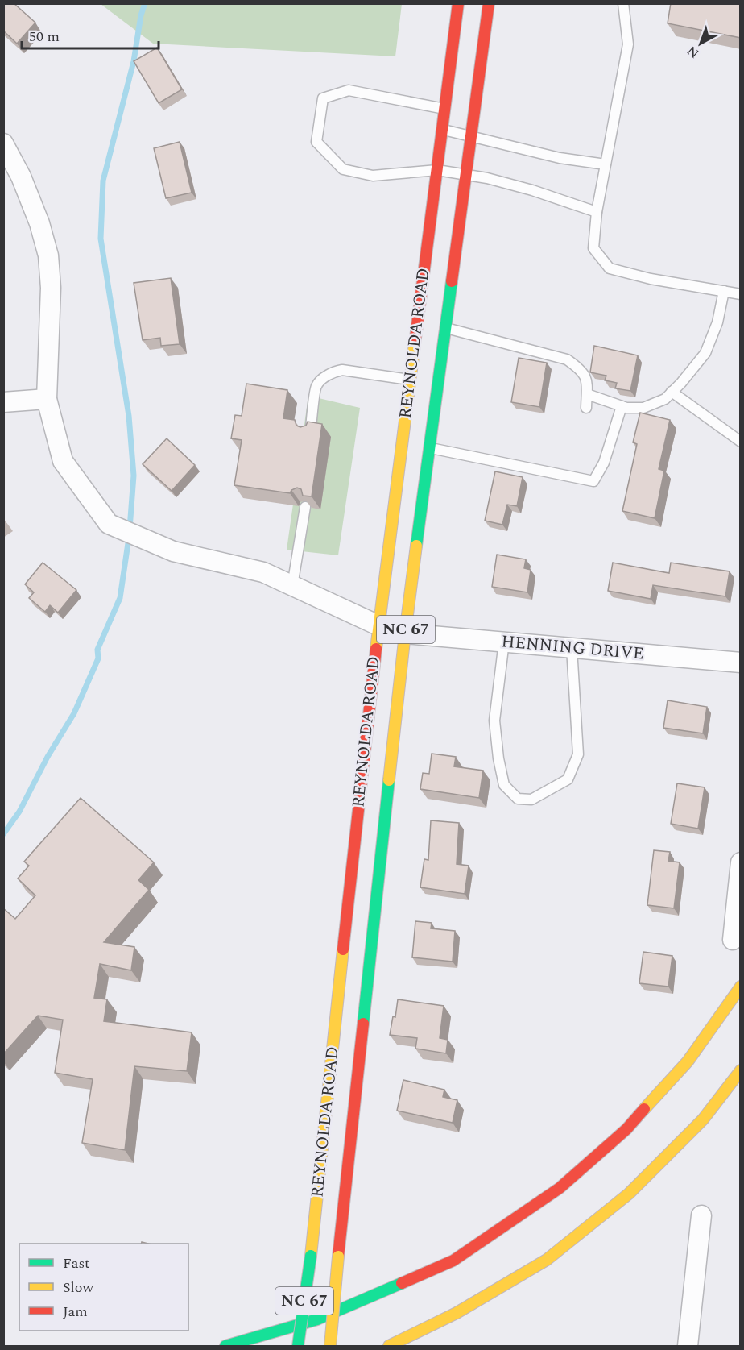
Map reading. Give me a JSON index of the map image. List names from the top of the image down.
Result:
{
  "streets": {
    "main road": ["REYNOLDA ROAD", "NC 67"],
    "street": ["HENNING DRIVE"]
  },
  "crossings": [
    ["REYNOLDA ROAD", "HENNING DRIVE"]
  ],
  "legend": ["Fast", "Slow", "Jam"],
  "scale_bar": "50 m",
  "north": "bottom left"
}
